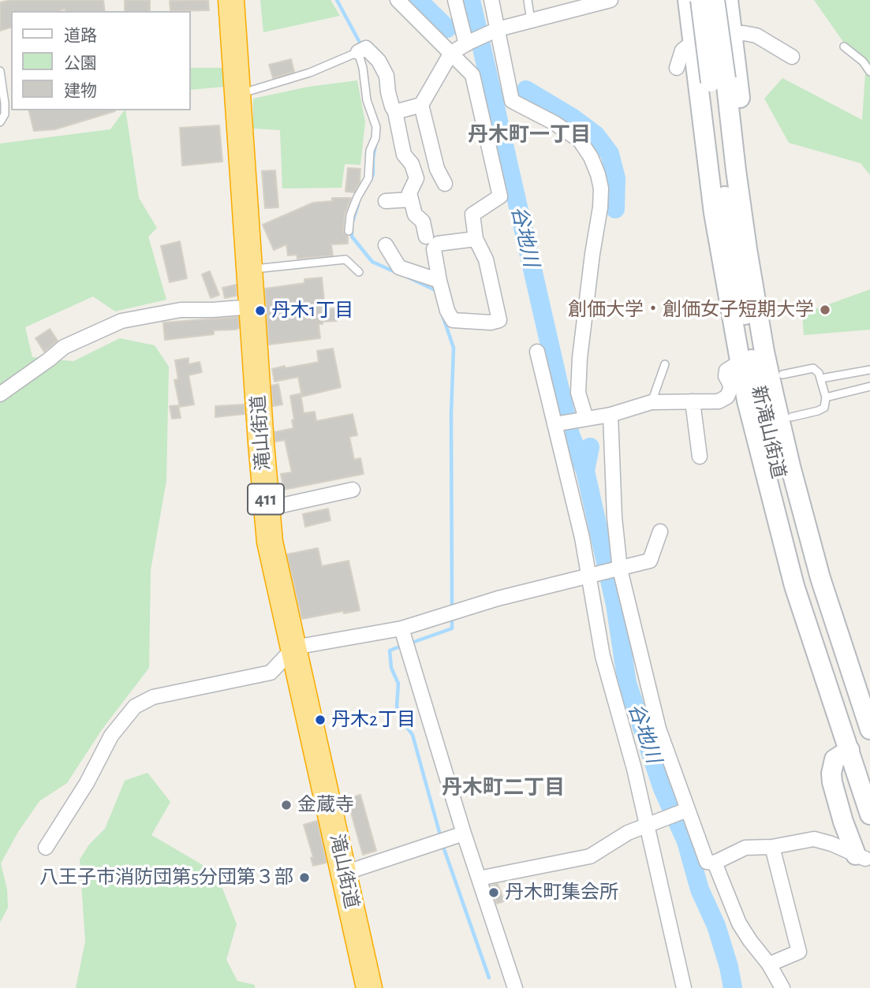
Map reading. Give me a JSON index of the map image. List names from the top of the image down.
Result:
{
  "streets": {
    "highway": ["滝山街道", "411"],
    "main road": ["新滝山街道"]
  },
  "districts": ["丹木町一丁目", "丹木町二丁目"],
  "water": ["谷地川"],
  "places": [
    "創価大学・創価女子短期大学",
    "丹木1丁目",
    "丹木2丁目",
    "金蔵寺",
    "八王子市消防団第5分団第３部",
    "丹木町集会所"
  ],
  "legend": ["道路", "公園", "建物"]
}
